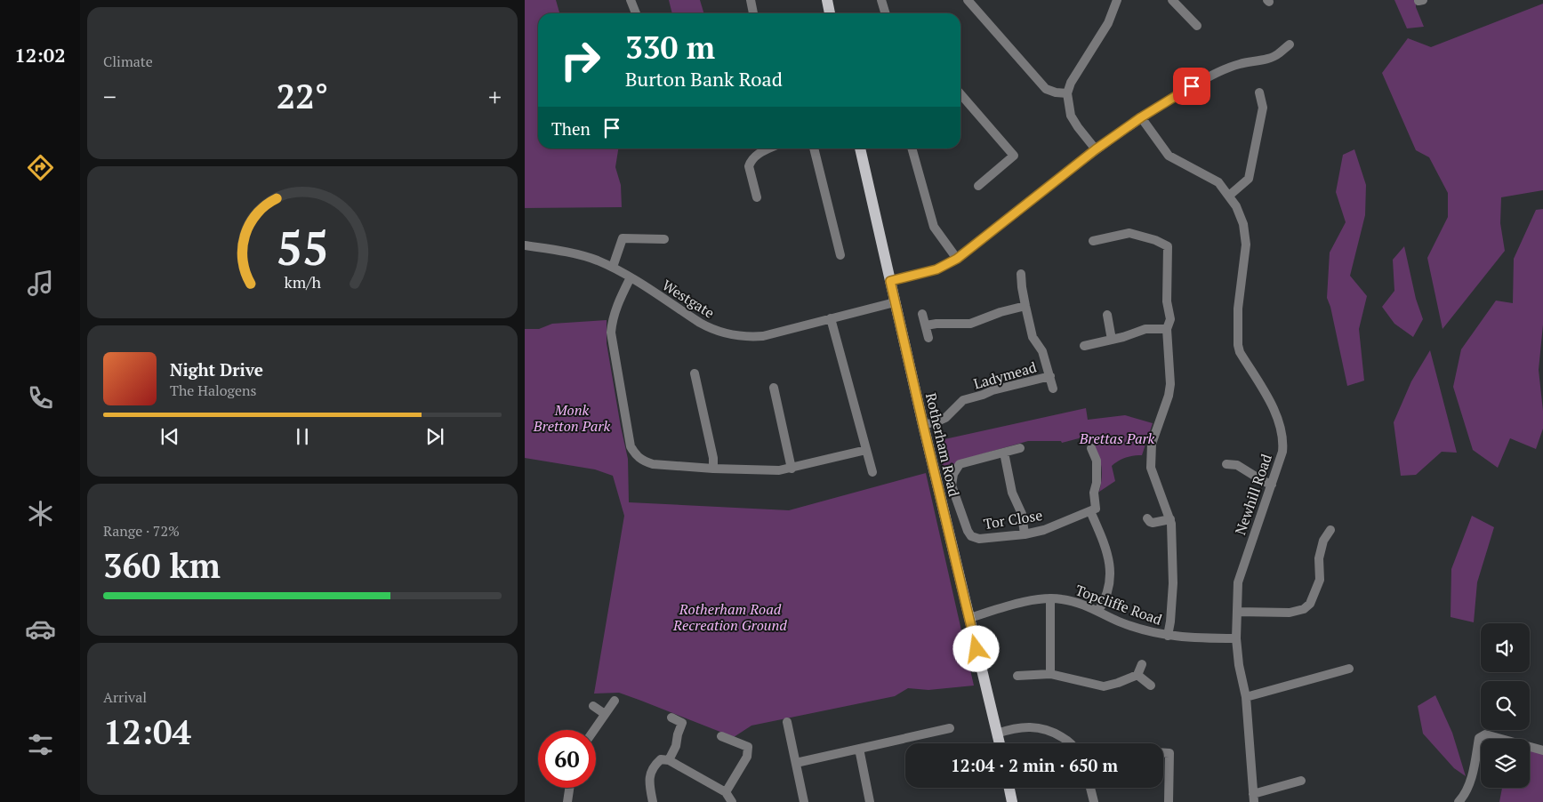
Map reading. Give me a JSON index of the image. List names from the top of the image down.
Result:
{
  "streets": {
    "main road": ["Rotherham Road"],
    "street": [
      "Westgate",
      "Ladymead",
      "Newhill Road",
      "Tor Close",
      "Topcliffe Road"
    ]
  },
  "crossings": [
    ["Westgate", "Rotherham Road"],
    ["Ladymead", "Rotherham Road"],
    ["Rotherham Road", "Topcliffe Road"],
    ["Newhill Road", "Topcliffe Road"]
  ],
  "parks": ["Monk Bretton Park", "Brettas Park", "Rotherham Road Recreation Ground"],
  "page": {
    "tabs": "12:02",
    "tile": [
      "Climate",
      ["Range · 72%", "360 km"],
      ["Arrival", "12:04"]
    ],
    "turn": ["330 m", "Burton Bank Road"],
    "heat": ["−", "22°", "+"],
    "then": "Then",
    "song": ["Night Drive", "The Halogens"],
    "limit": "60",
    "trip": "12:04 · 2 min · 650 m",
    "gauge": ["55", "km/h"]
  }
}
